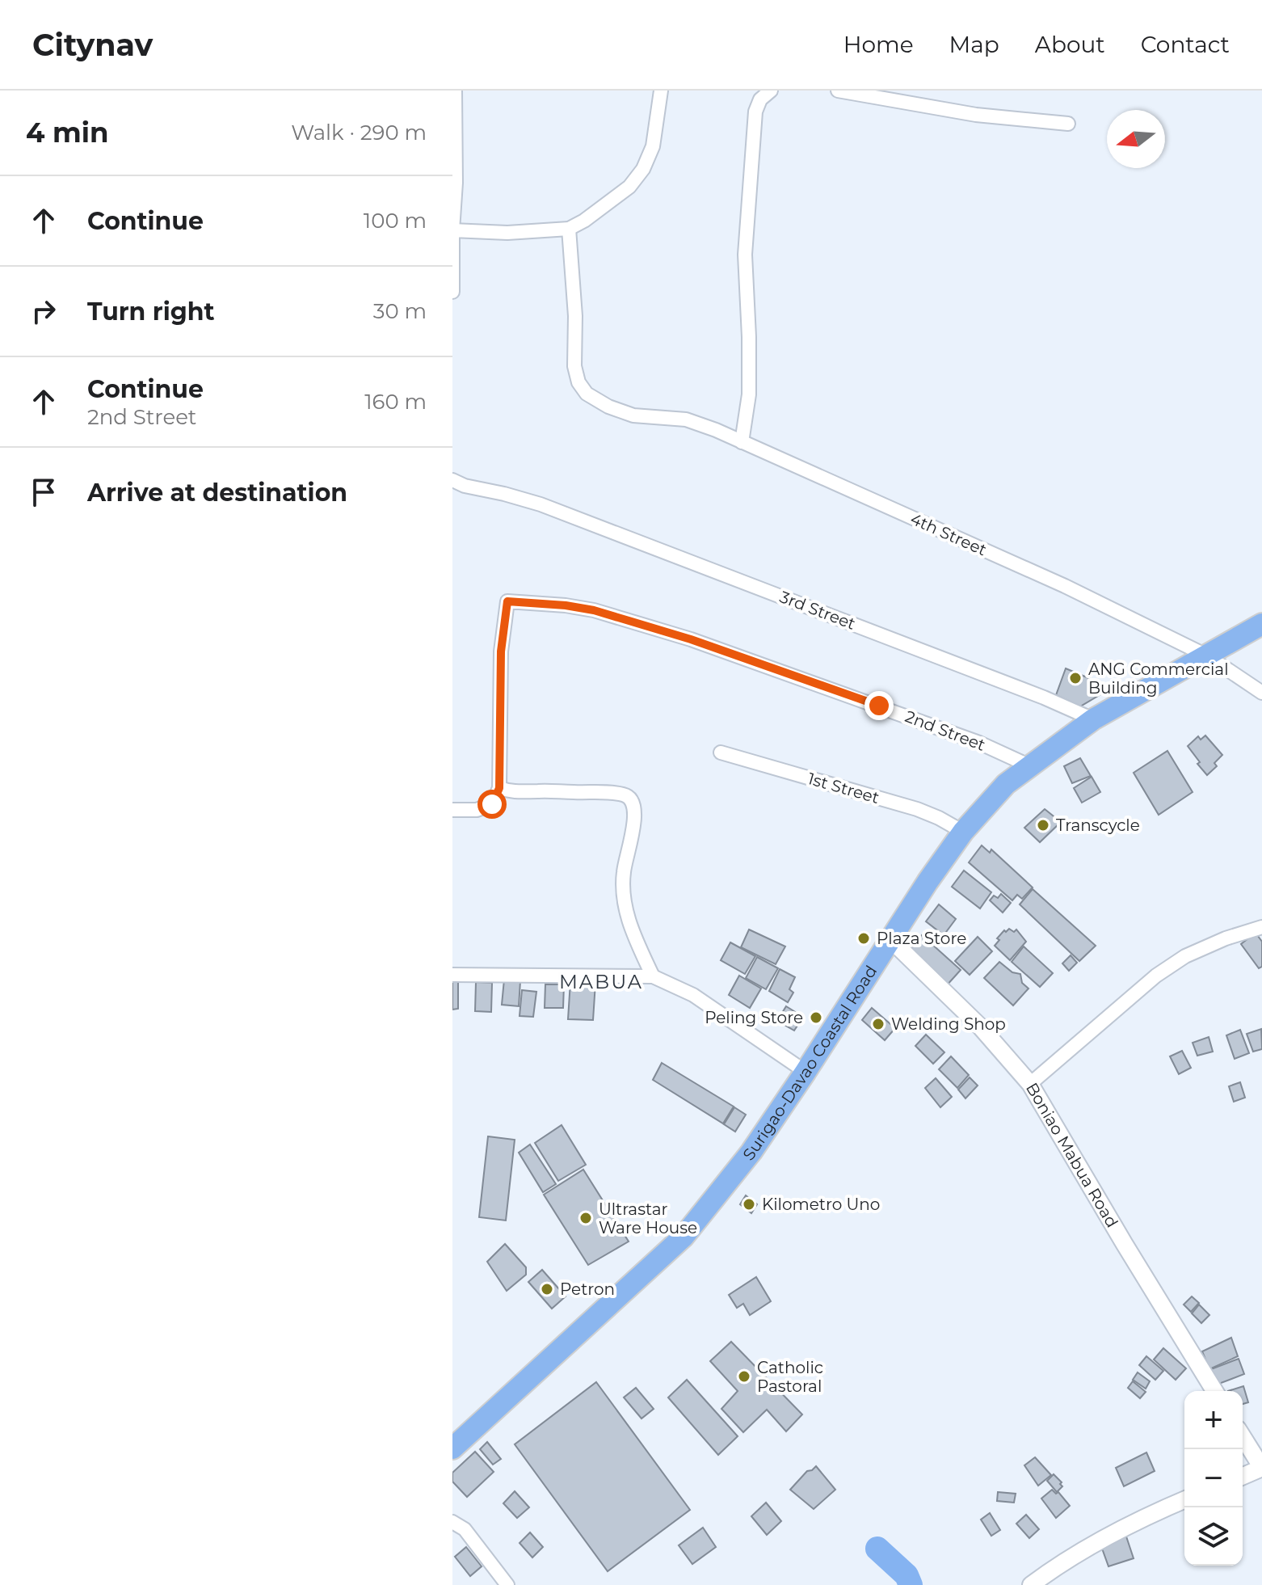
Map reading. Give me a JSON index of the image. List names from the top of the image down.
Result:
{
  "streets": {
    "highway": ["Surigao-Davao Coastal Road"],
    "street": [
      "4th Street",
      "3rd Street",
      "2nd Street",
      "1st Street",
      "Boniao Mabua Road"
    ]
  },
  "crossings": [
    ["4th Street", "Surigao-Davao Coastal Road"],
    ["3rd Street", "Surigao-Davao Coastal Road"],
    ["2nd Street", "Surigao-Davao Coastal Road"],
    ["1st Street", "Surigao-Davao Coastal Road"],
    ["Surigao-Davao Coastal Road", "Boniao Mabua Road"]
  ],
  "districts": ["MABUA"],
  "places": [
    "ANG Commercial Building",
    "Transcycle",
    "Plaza Store",
    "Peling Store",
    "Welding Shop",
    "Kilometro Uno",
    "Ultrastar Ware House",
    "Petron",
    "Catholic Pastoral"
  ],
  "north": "left",
  "page": {
    "header": "Citynav",
    "nav": [
      "Home",
      "Map",
      "About",
      "Contact"
    ],
    "heading": ["4 min", "Walk · 290 m"],
    "list": [
      ["Continue", "100 m"],
      ["Turn right", "30 m"],
      ["Continue", "2nd Street", "160 m"],
      "Arrive at destination"
    ],
    "map_buttons": ["+", "−"]
  }
}
